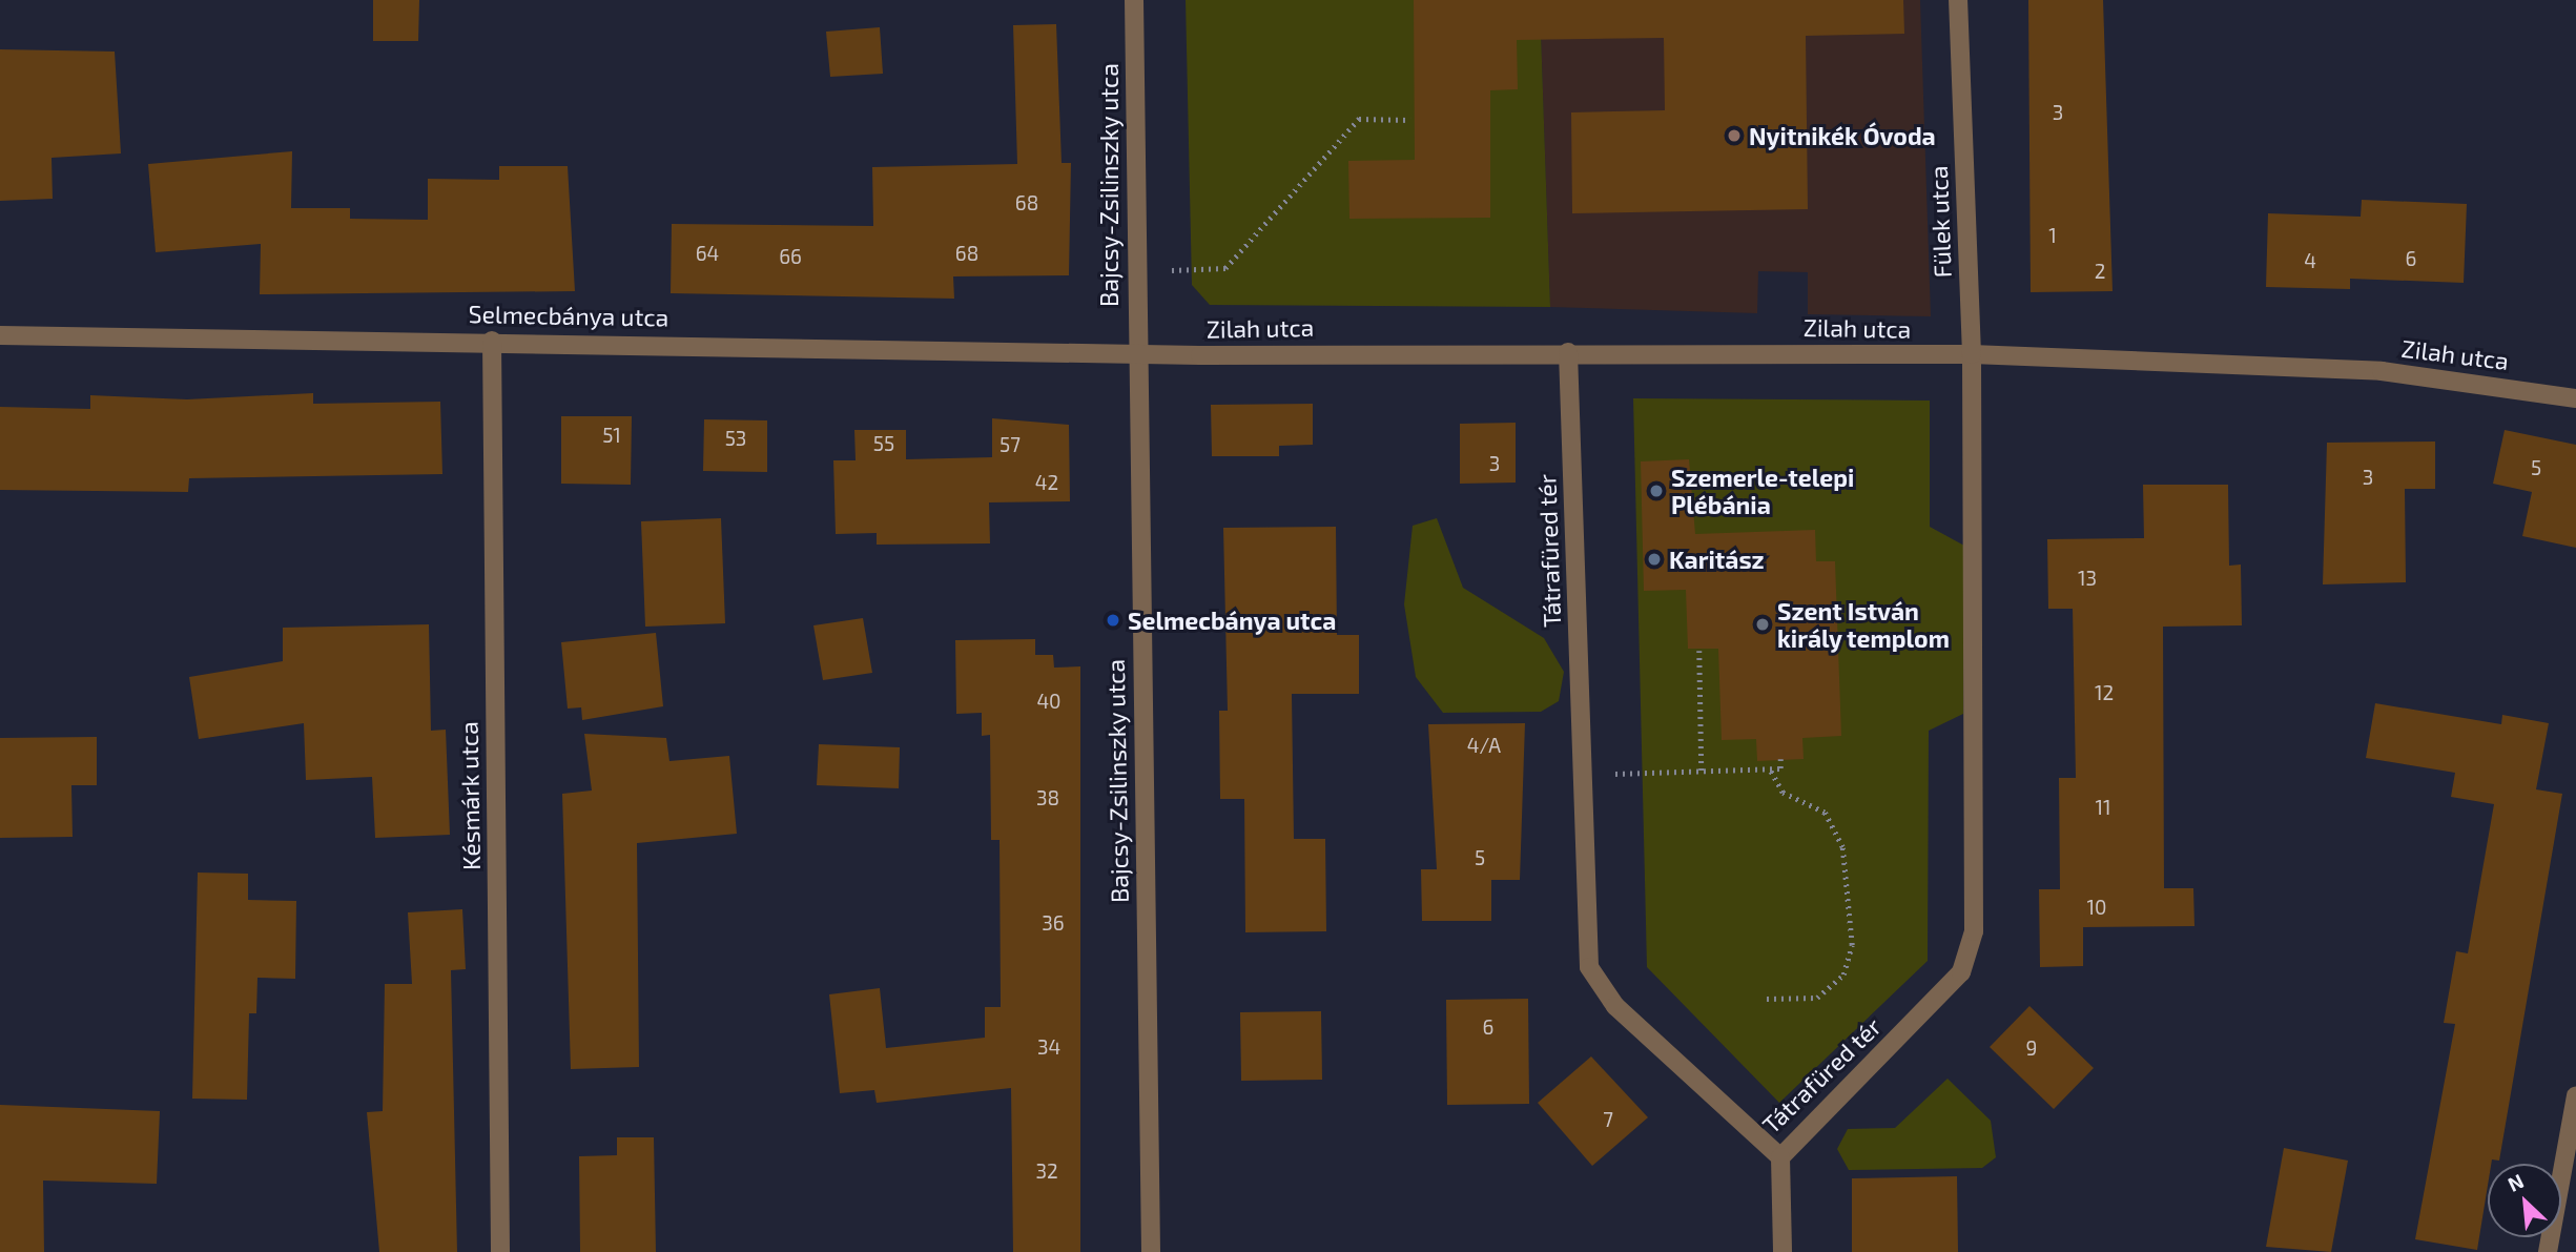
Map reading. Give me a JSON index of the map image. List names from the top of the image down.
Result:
{
  "streets": {
    "street": [
      "Bajcsy-Zsilinszky utca",
      "Fülek utca",
      "Selmecbánya utca",
      "Zilah utca",
      "Tátrafüred tér",
      "Késmárk utca"
    ]
  },
  "crossings": [
    ["Bajcsy-Zsilinszky utca", "Selmecbánya utca"],
    ["Bajcsy-Zsilinszky utca", "Zilah utca"],
    ["Fülek utca", "Zilah utca"],
    ["Fülek utca", "Tátrafüred tér"],
    ["Selmecbánya utca", "Zilah utca"],
    ["Selmecbánya utca", "Késmárk utca"],
    ["Zilah utca", "Tátrafüred tér"]
  ],
  "places": [
    "Nyitnikék Óvoda",
    "Szemerle-telepi Plébánia",
    "Karitász",
    "Selmecbánya utca",
    "Szent István király templom"
  ],
  "house_numbers": [
    "3",
    "68",
    "1",
    "64",
    "68",
    "66",
    "6",
    "4",
    "2",
    "51",
    "53",
    "55",
    "57",
    "3",
    "5",
    "3",
    "42",
    "13",
    "12",
    "40",
    "4/A",
    "38",
    "11",
    "5",
    "10",
    "36",
    "6",
    "34",
    "9",
    "7",
    "32"
  ],
  "north": "top left"
}
